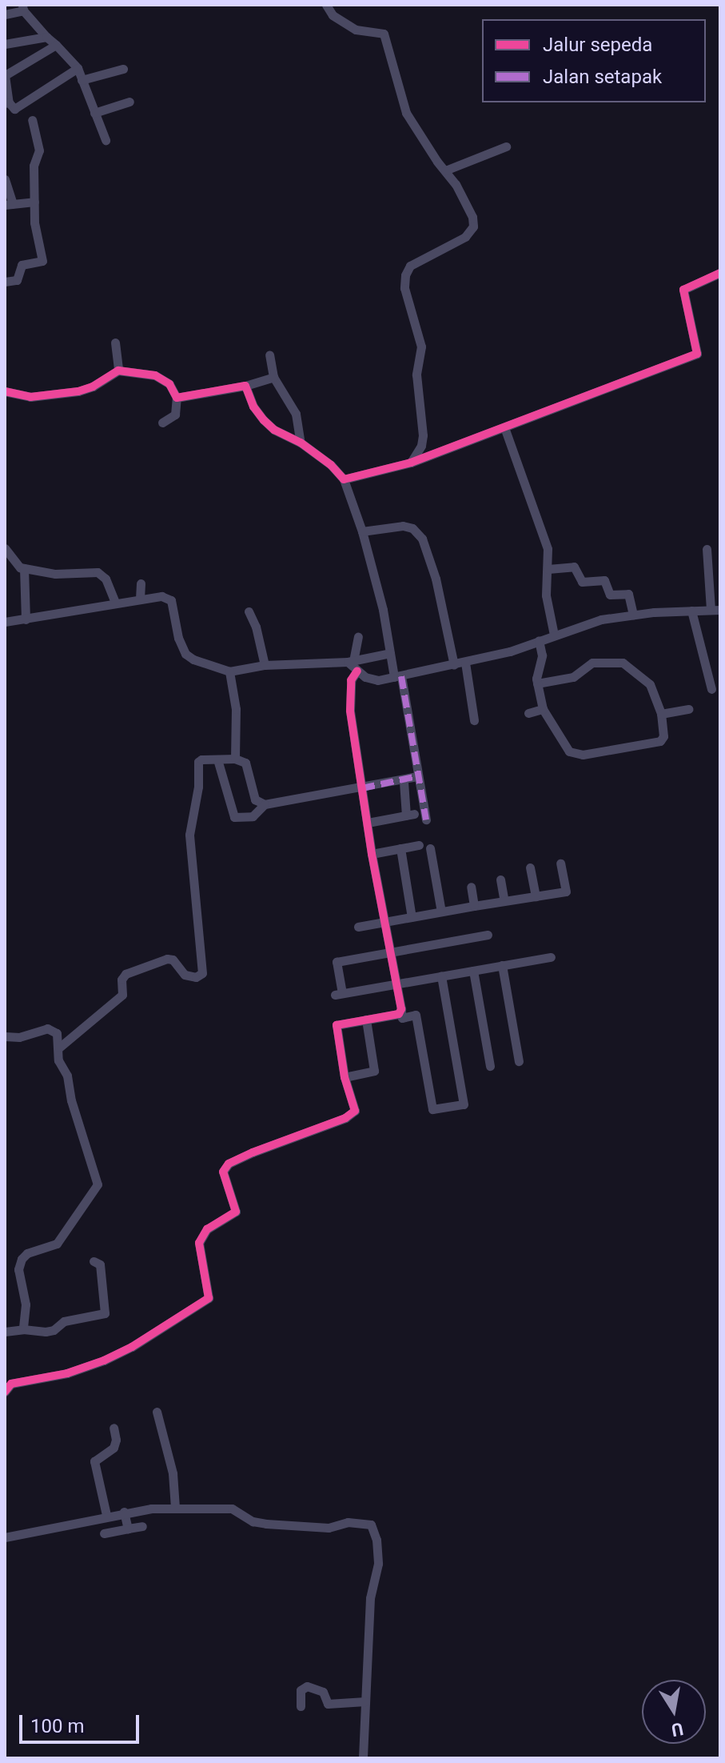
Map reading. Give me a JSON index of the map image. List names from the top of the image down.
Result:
{
  "legend": ["Jalur sepeda", "Jalan setapak"],
  "scale_bar": "100 m",
  "north": "bottom"
}
